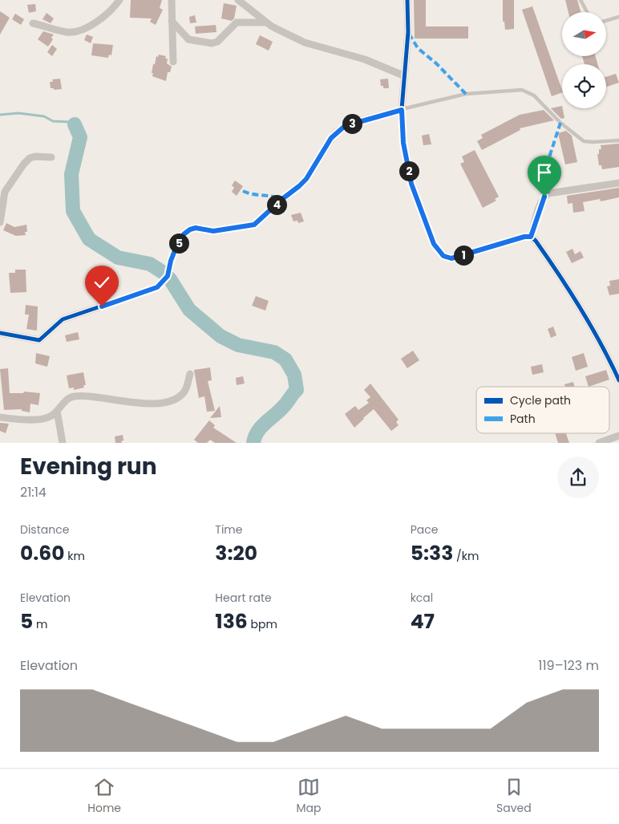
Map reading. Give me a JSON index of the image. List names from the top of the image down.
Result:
{
  "legend": ["Cycle path", "Path"],
  "north": "right",
  "page": {
    "pins": [
      "3",
      "2",
      "4",
      "5",
      "1"
    ],
    "heading": ["Evening run", "21:14"],
    "stats": [
      ["Distance", "0.60 km"],
      ["Time", "3:20"],
      ["Pace", "5:33 /km"],
      ["Elevation", "5 m"],
      ["Heart rate", "136 bpm"],
      ["kcal", "47"]
    ],
    "chart": ["Elevation", "119–123 m"],
    "tabs": ["Home", "Map", "Saved"]
  }
}
